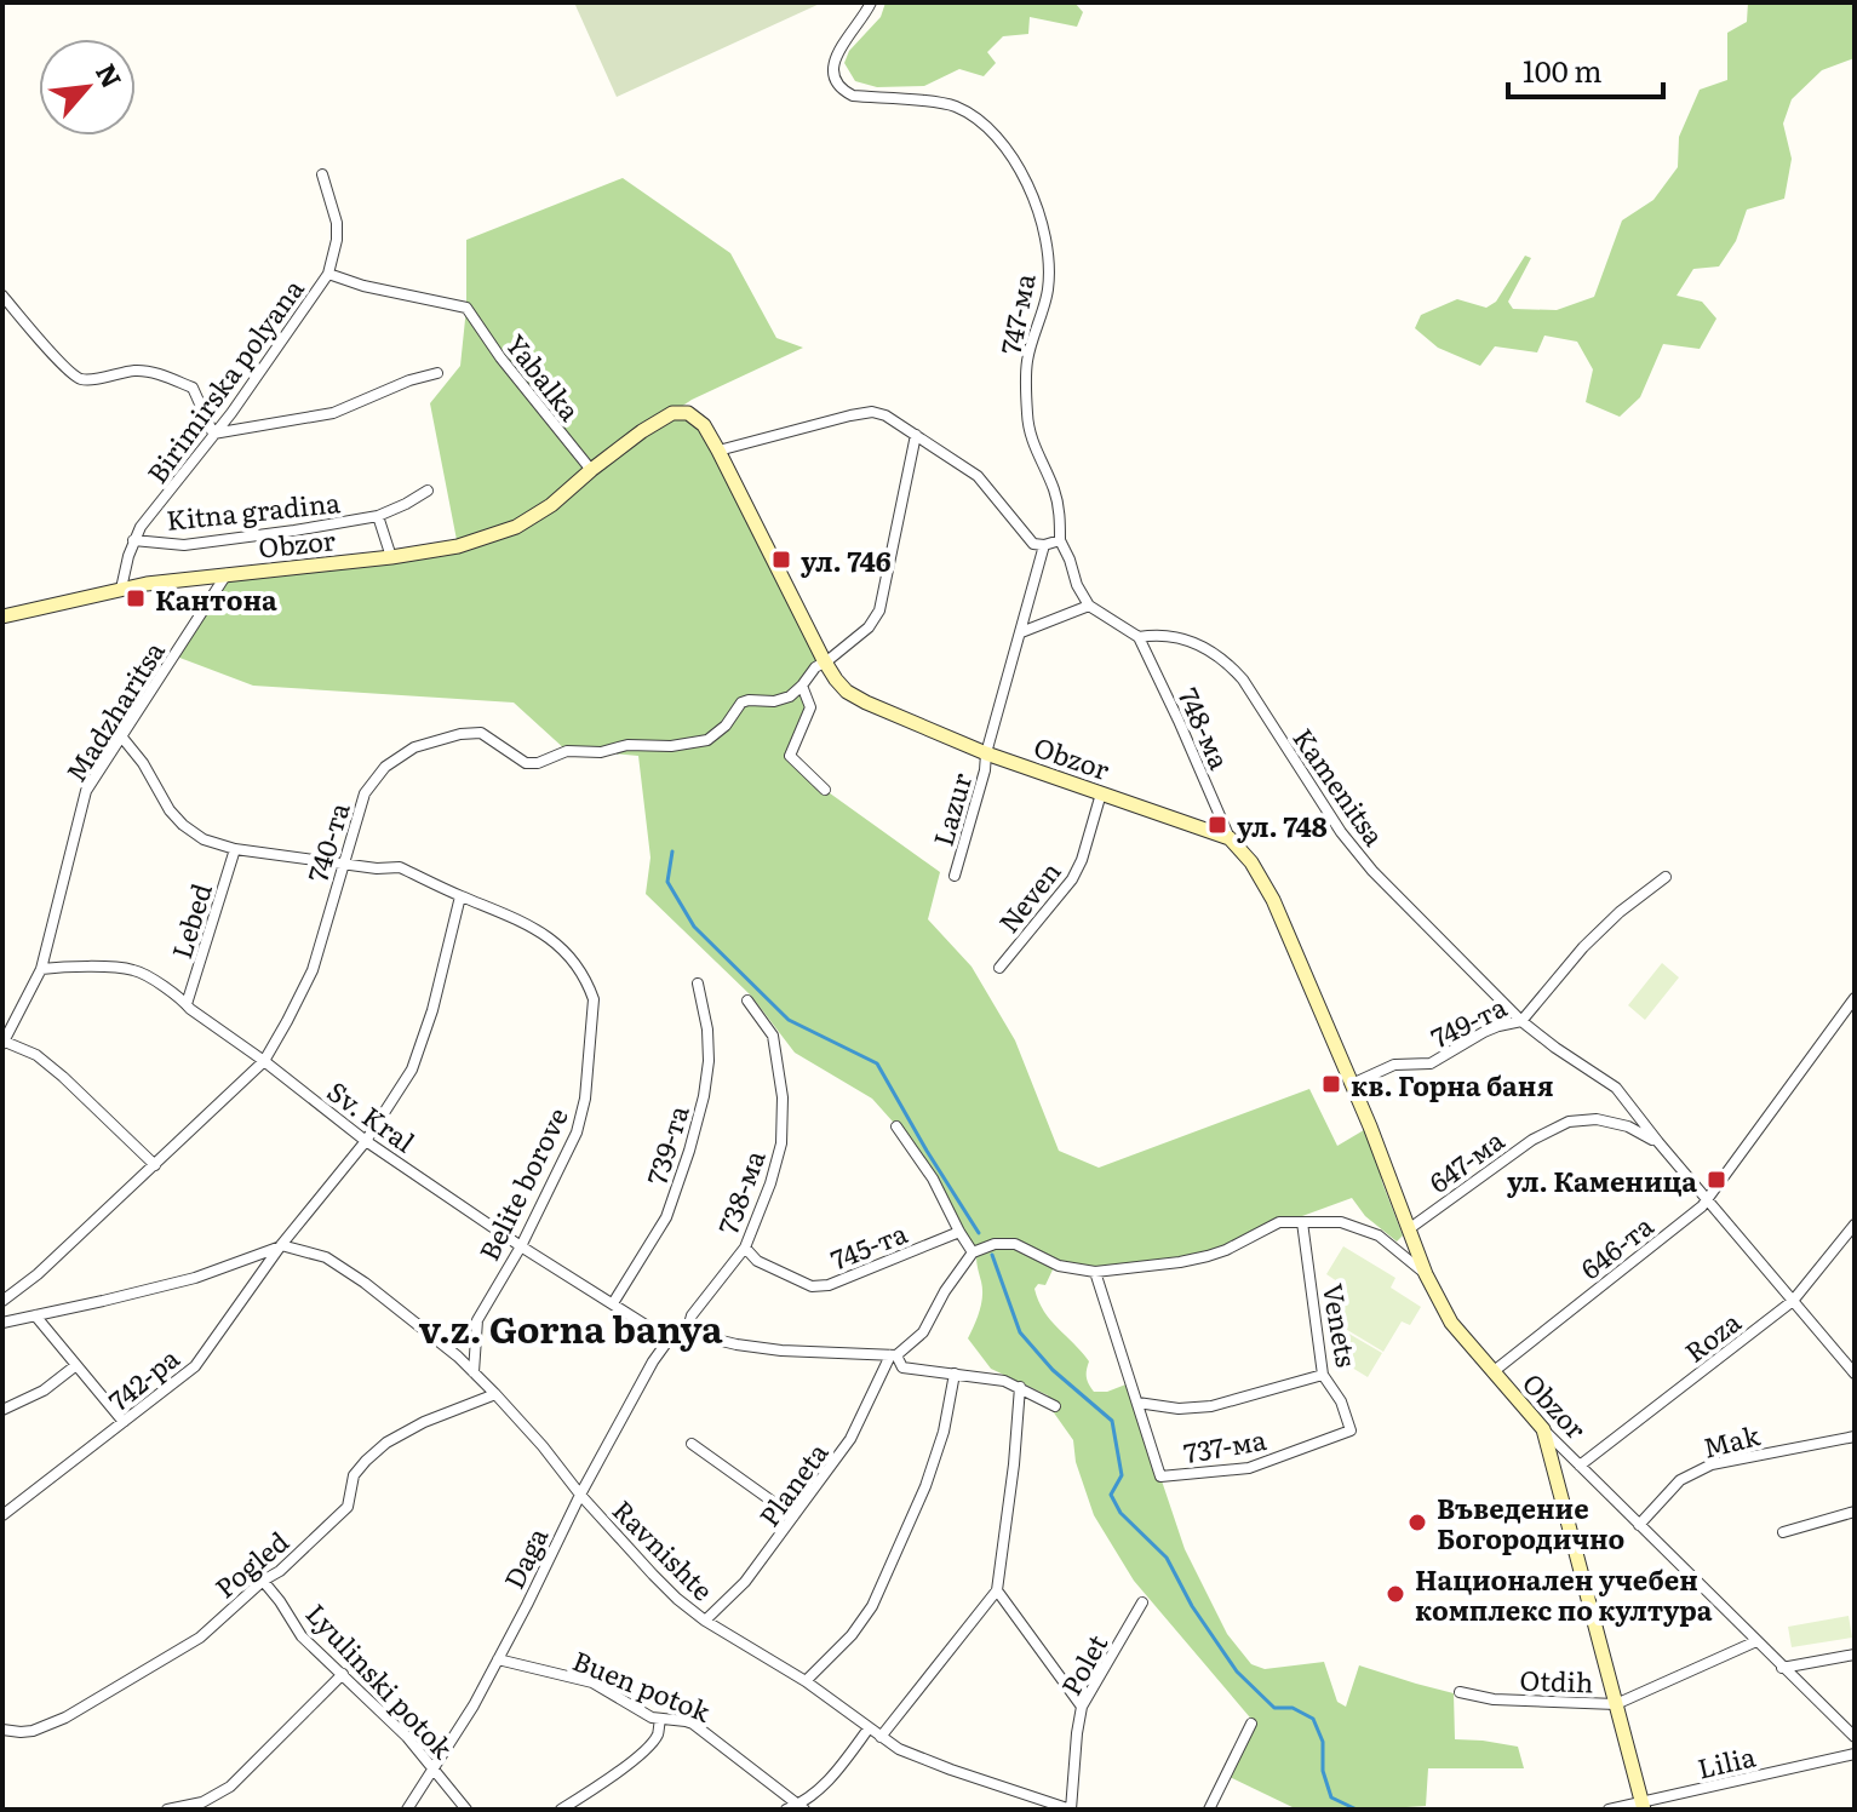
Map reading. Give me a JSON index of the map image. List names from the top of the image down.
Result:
{
  "streets": {
    "street": [
      "747-ма",
      "Yabalka",
      "Birimirska polyana",
      "Kitna gradina",
      "Obzor",
      "Madzharitsa",
      "748-ма",
      "Kamenitsa",
      "Lazur",
      "740-та",
      "Neven",
      "Lebed",
      "749-та",
      "Sv. Kral",
      "739-та",
      "647-ма",
      "Belite borove",
      "738-ма",
      "745-та",
      "646-та",
      "Venets",
      "Roza",
      "742-ра",
      "Mak",
      "737-ма",
      "Planeta",
      "Ravnishte",
      "Daga",
      "Pogled",
      "Polet",
      "Lyulinski potok",
      "Otdih",
      "Buen potok",
      "Lilia"
    ]
  },
  "crossings": [
    ["Yabalka", "Birimirska polyana"],
    ["Yabalka", "Obzor"],
    ["Birimirska polyana", "Kitna gradina"],
    ["Birimirska polyana", "Obzor"],
    ["Kitna gradina", "Obzor"],
    ["Obzor", "Madzharitsa"],
    ["Obzor", "748-ма"],
    ["Obzor", "Lazur"],
    ["Obzor", "Neven"],
    ["Obzor", "749-та"],
    ["Obzor", "647-ма"],
    ["Obzor", "646-та"],
    ["Obzor", "Roza"],
    ["Obzor", "Mak"],
    ["Obzor", "Otdih"],
    ["Madzharitsa", "Sv. Kral"],
    ["Madzharitsa", "Belite borove"],
    ["748-ма", "Kamenitsa"],
    ["Kamenitsa", "749-та"],
    ["Kamenitsa", "647-ма"],
    ["Kamenitsa", "646-та"],
    ["Kamenitsa", "Roza"],
    ["740-та", "Sv. Kral"],
    ["740-та", "Belite borove"],
    ["Lebed", "Sv. Kral"],
    ["Lebed", "Belite borove"],
    ["Sv. Kral", "739-та"],
    ["Sv. Kral", "Belite borove"],
    ["Sv. Kral", "742-ра"],
    ["Sv. Kral", "Daga"],
    ["Belite borove", "742-ра"],
    ["Belite borove", "Ravnishte"],
    ["738-ма", "745-та"],
    ["Venets", "737-ма"],
    ["742-ра", "Ravnishte"],
    ["Planeta", "Ravnishte"],
    ["Ravnishte", "Daga"],
    ["Ravnishte", "Pogled"],
    ["Ravnishte", "Polet"],
    ["Daga", "Lyulinski potok"],
    ["Daga", "Buen potok"],
    ["Pogled", "Lyulinski potok"]
  ],
  "districts": ["v.z. Gorna banya"],
  "places": {
    "transit": [
      "ул. 746",
      "Кантона",
      "ул. 748",
      "кв. Горна баня",
      "ул. Каменица"
    ],
    "other": ["Въведение Богородично", "Национален учебен комплекс по култура"]
  },
  "scale_bar": "100 m",
  "north": "top right"
}
